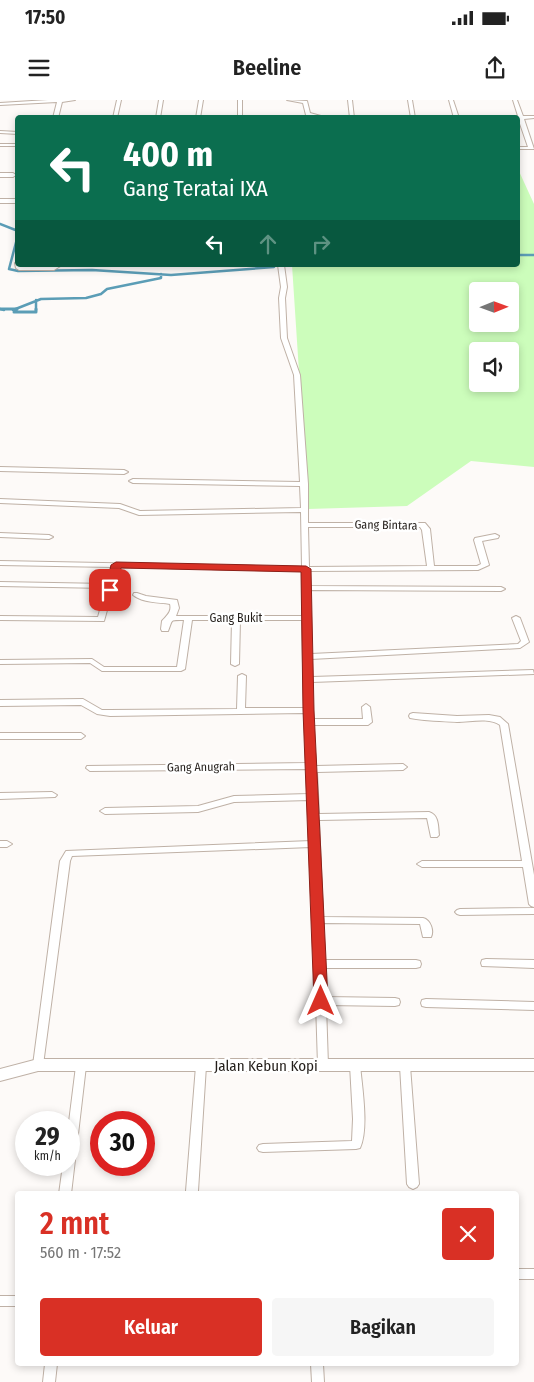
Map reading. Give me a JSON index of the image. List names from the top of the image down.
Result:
{
  "streets": {
    "main road": ["Jalan Kebun Kopi"],
    "street": ["Gang Bintara", "Gang Bukit", "Gang Anugrah"]
  },
  "north": "right",
  "page": {
    "status": "17:50",
    "header": "Beeline",
    "turn": ["400 m", "Gang Teratai IXA"],
    "speed": "29 km/h",
    "limit": "30",
    "heading": ["2 mnt", "560 m · 17:52"],
    "buttons": ["Keluar", "Bagikan"]
  }
}
